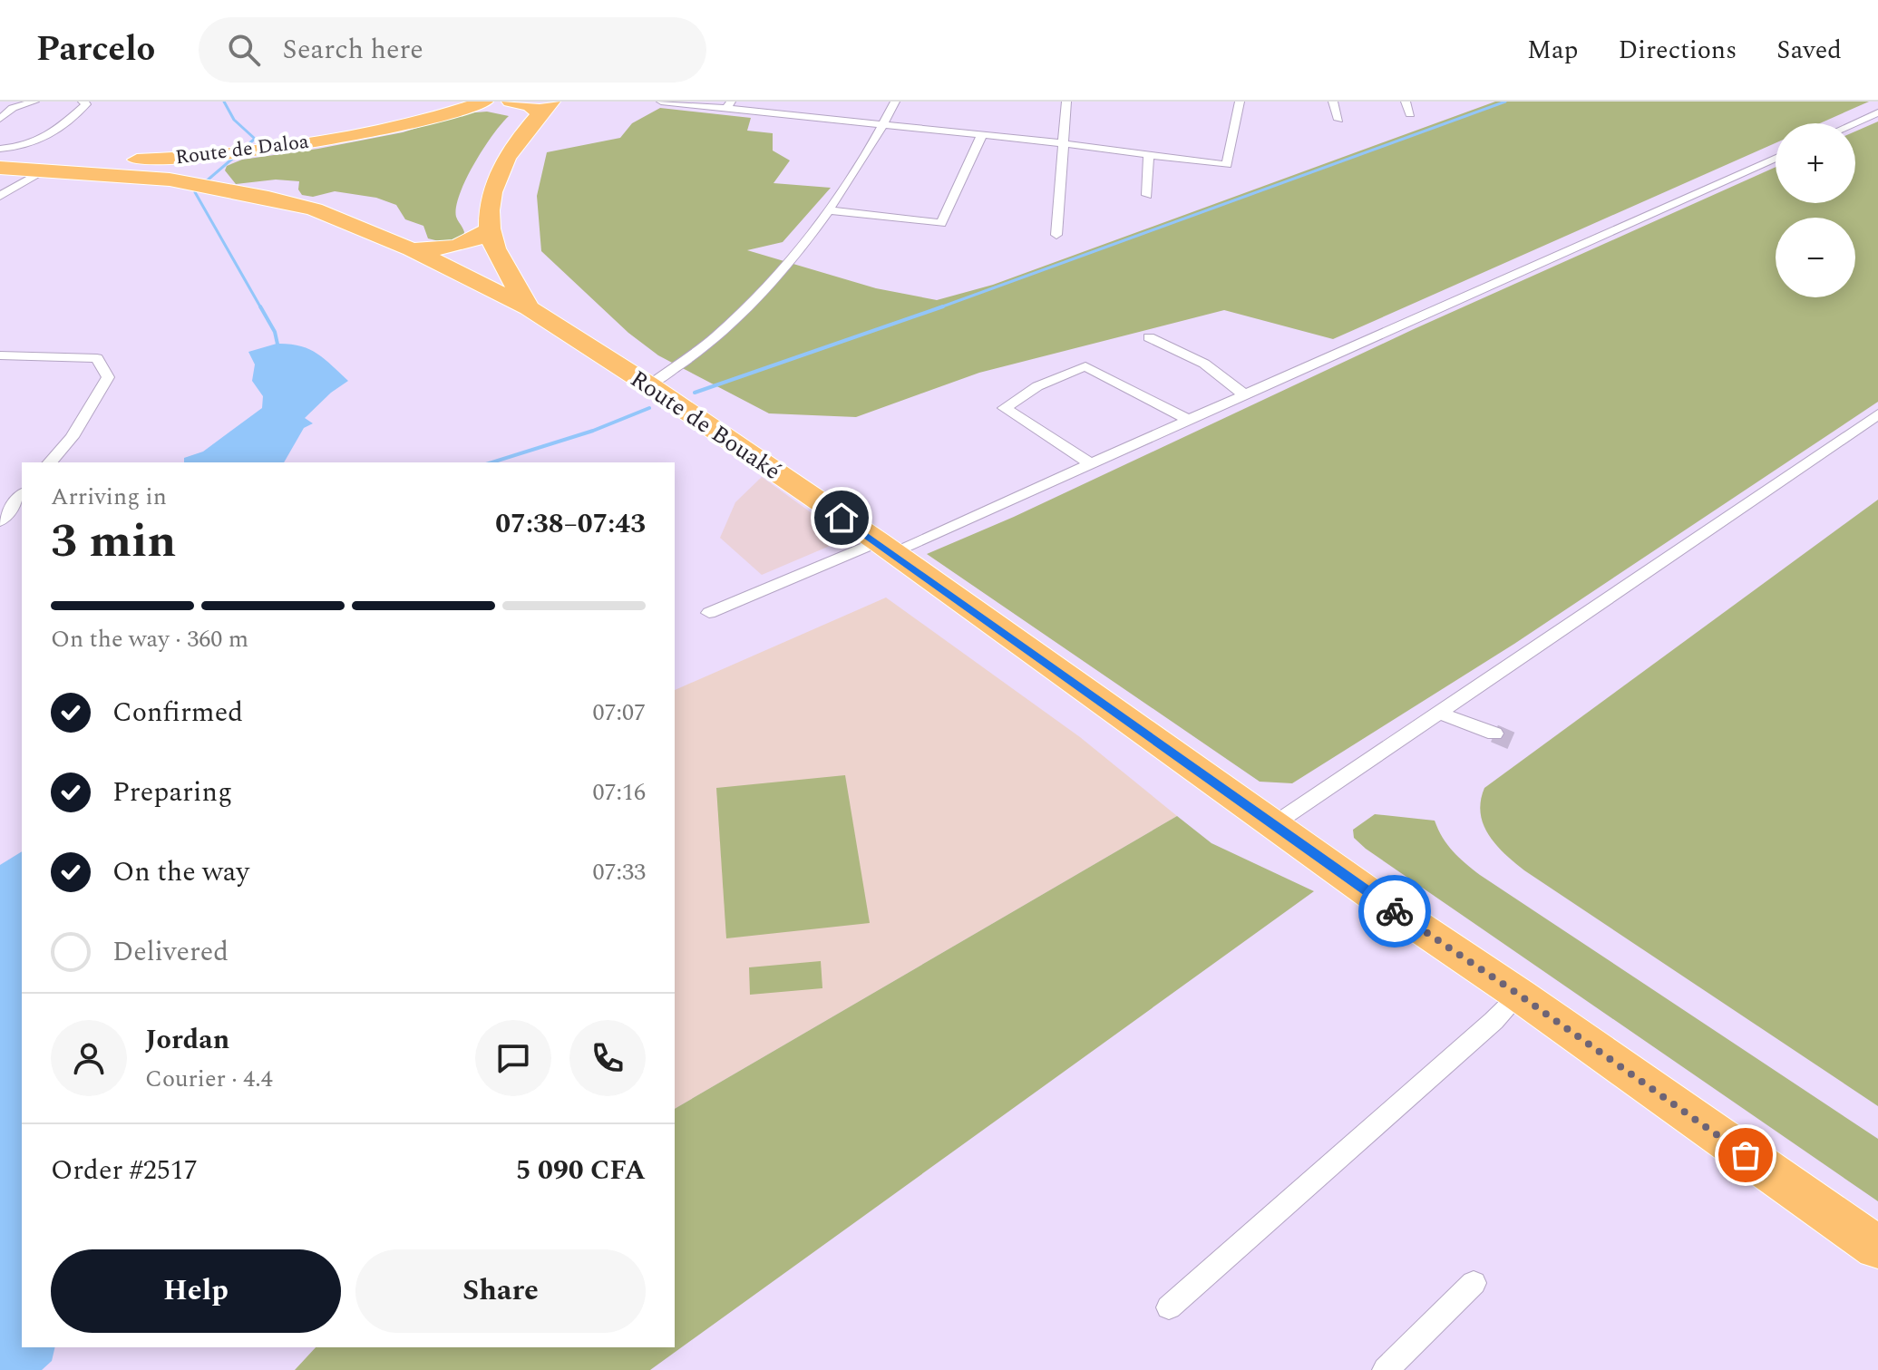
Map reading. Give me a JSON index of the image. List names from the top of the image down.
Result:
{
  "streets": {
    "highway": ["Route de Daloa", "Route de Bouaké"]
  },
  "page": {
    "header": "Parcelo",
    "search": "Search here",
    "nav": ["Map", "Directions", "Saved"],
    "map_buttons": ["+", "−"],
    "heading": ["3 min", "Arriving in", "07:38–07:43"],
    "panel": [
      "Jordan",
      "Courier · 4.4",
      "Order #2517",
      "5 090 CFA"
    ],
    "bar": "On the way · 360 m",
    "list": [
      ["Confirmed", "07:07"],
      ["Preparing", "07:16"],
      ["On the way", "07:33"],
      "Delivered"
    ],
    "buttons": ["Help", "Share"]
  }
}
